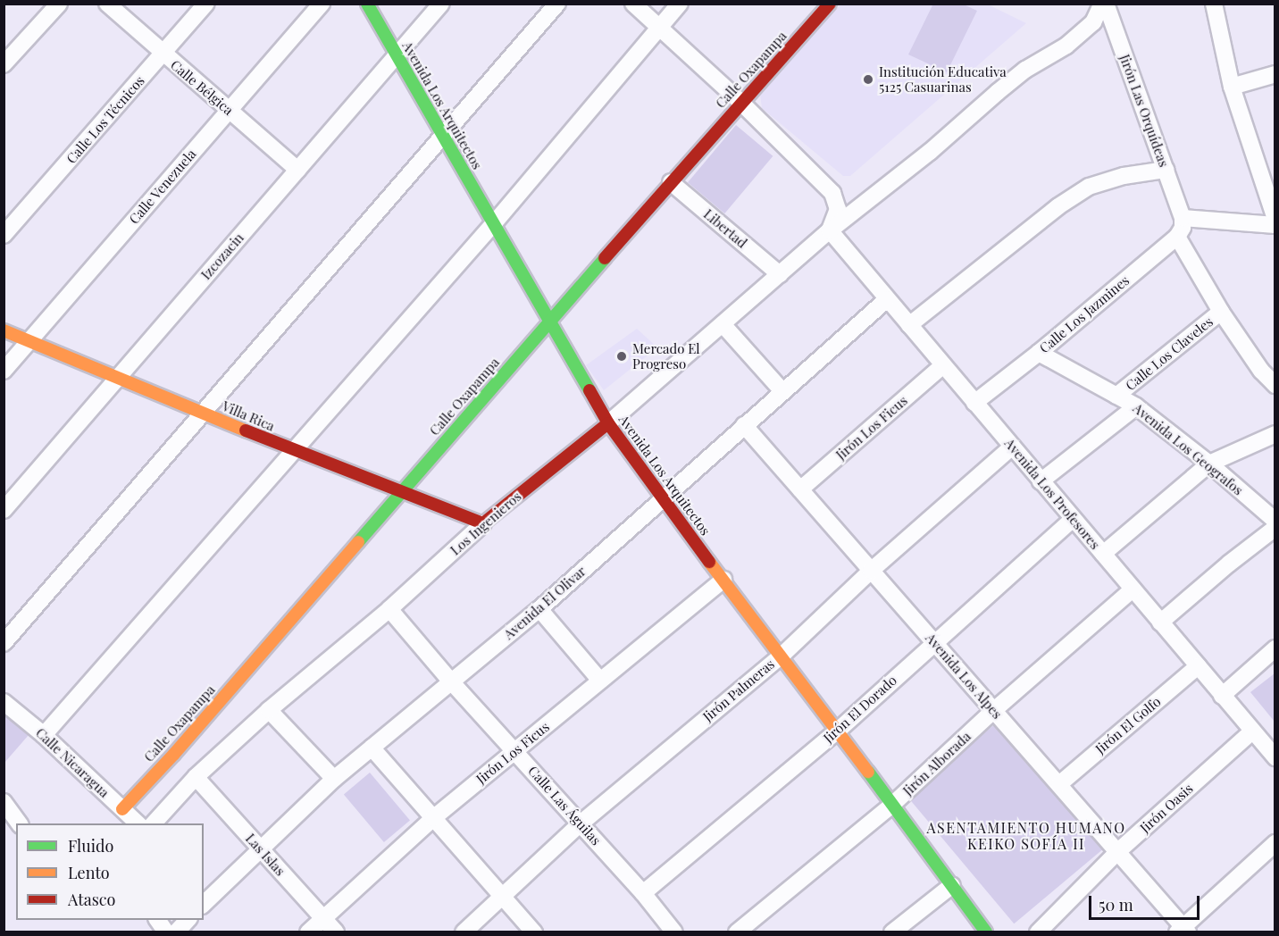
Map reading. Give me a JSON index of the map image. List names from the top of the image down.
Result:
{
  "streets": {
    "street": [
      "Calle Oxapampa",
      "Calle Bélgica",
      "Avenida Los Arquitectos",
      "Jirón Las Orquídeas",
      "Calle Los Técnicos",
      "Calle Venezuela",
      "Libertad",
      "Izcozacin",
      "Calle Los Jazmines",
      "Calle Los Claveles",
      "Villa Rica",
      "Jirón Los Ficus",
      "Avenida Los Geografos",
      "Avenida Los Profesores",
      "Los Ingenieros",
      "Avenida El Olivar",
      "Avenida Los Alpes",
      "Jirón Palmeras",
      "Jirón El Dorado",
      "Jirón El Golfo",
      "Calle Nicaragua",
      "Jirón Alborada",
      "Calle Las Águilas",
      "Jirón Oasis",
      "Las Islas"
    ]
  },
  "crossings": [
    ["Calle Oxapampa", "Avenida Los Arquitectos"],
    ["Calle Oxapampa", "Libertad"],
    ["Calle Oxapampa", "Villa Rica"],
    ["Calle Oxapampa", "Calle Nicaragua"],
    ["Calle Bélgica", "Calle Los Técnicos"],
    ["Calle Bélgica", "Calle Venezuela"],
    ["Calle Bélgica", "Izcozacin"],
    ["Avenida Los Arquitectos", "Izcozacin"],
    ["Avenida Los Arquitectos", "Jirón Los Ficus"],
    ["Avenida Los Arquitectos", "Los Ingenieros"],
    ["Avenida Los Arquitectos", "Avenida El Olivar"],
    ["Avenida Los Arquitectos", "Jirón Palmeras"],
    ["Avenida Los Arquitectos", "Jirón El Dorado"],
    ["Avenida Los Arquitectos", "Jirón Alborada"],
    ["Jirón Las Orquídeas", "Los Ingenieros"],
    ["Calle Venezuela", "Villa Rica"],
    ["Libertad", "Los Ingenieros"],
    ["Izcozacin", "Villa Rica"],
    ["Calle Los Jazmines", "Avenida Los Geografos"],
    ["Calle Los Jazmines", "Avenida Los Profesores"],
    ["Calle Los Claveles", "Avenida Los Geografos"],
    ["Calle Los Claveles", "Avenida Los Profesores"],
    ["Villa Rica", "Los Ingenieros"],
    ["Jirón Los Ficus", "Avenida Los Profesores"],
    ["Jirón Los Ficus", "Avenida Los Alpes"],
    ["Jirón Los Ficus", "Calle Las Águilas"],
    ["Jirón Los Ficus", "Las Islas"],
    ["Avenida Los Profesores", "Los Ingenieros"],
    ["Avenida Los Profesores", "Avenida El Olivar"],
    ["Avenida Los Profesores", "Jirón Palmeras"],
    ["Avenida Los Profesores", "Jirón El Dorado"],
    ["Avenida Los Profesores", "Jirón El Golfo"],
    ["Avenida Los Profesores", "Jirón Alborada"],
    ["Avenida Los Profesores", "Jirón Oasis"],
    ["Los Ingenieros", "Calle Las Águilas"],
    ["Los Ingenieros", "Las Islas"],
    ["Avenida El Olivar", "Avenida Los Alpes"],
    ["Avenida El Olivar", "Calle Las Águilas"],
    ["Avenida El Olivar", "Las Islas"],
    ["Avenida Los Alpes", "Jirón Palmeras"],
    ["Avenida Los Alpes", "Jirón El Dorado"],
    ["Avenida Los Alpes", "Jirón El Golfo"],
    ["Avenida Los Alpes", "Jirón Alborada"],
    ["Avenida Los Alpes", "Jirón Oasis"],
    ["Jirón Palmeras", "Calle Las Águilas"],
    ["Jirón El Dorado", "Calle Las Águilas"]
  ],
  "districts": ["ASENTAMIENTO HUMANO KEIKO SOFÍA II"],
  "places": ["Institución Educativa 5125 Casuarinas", "Mercado El Progreso"],
  "legend": ["Fluido", "Lento", "Atasco"],
  "scale_bar": "50 m"
}
